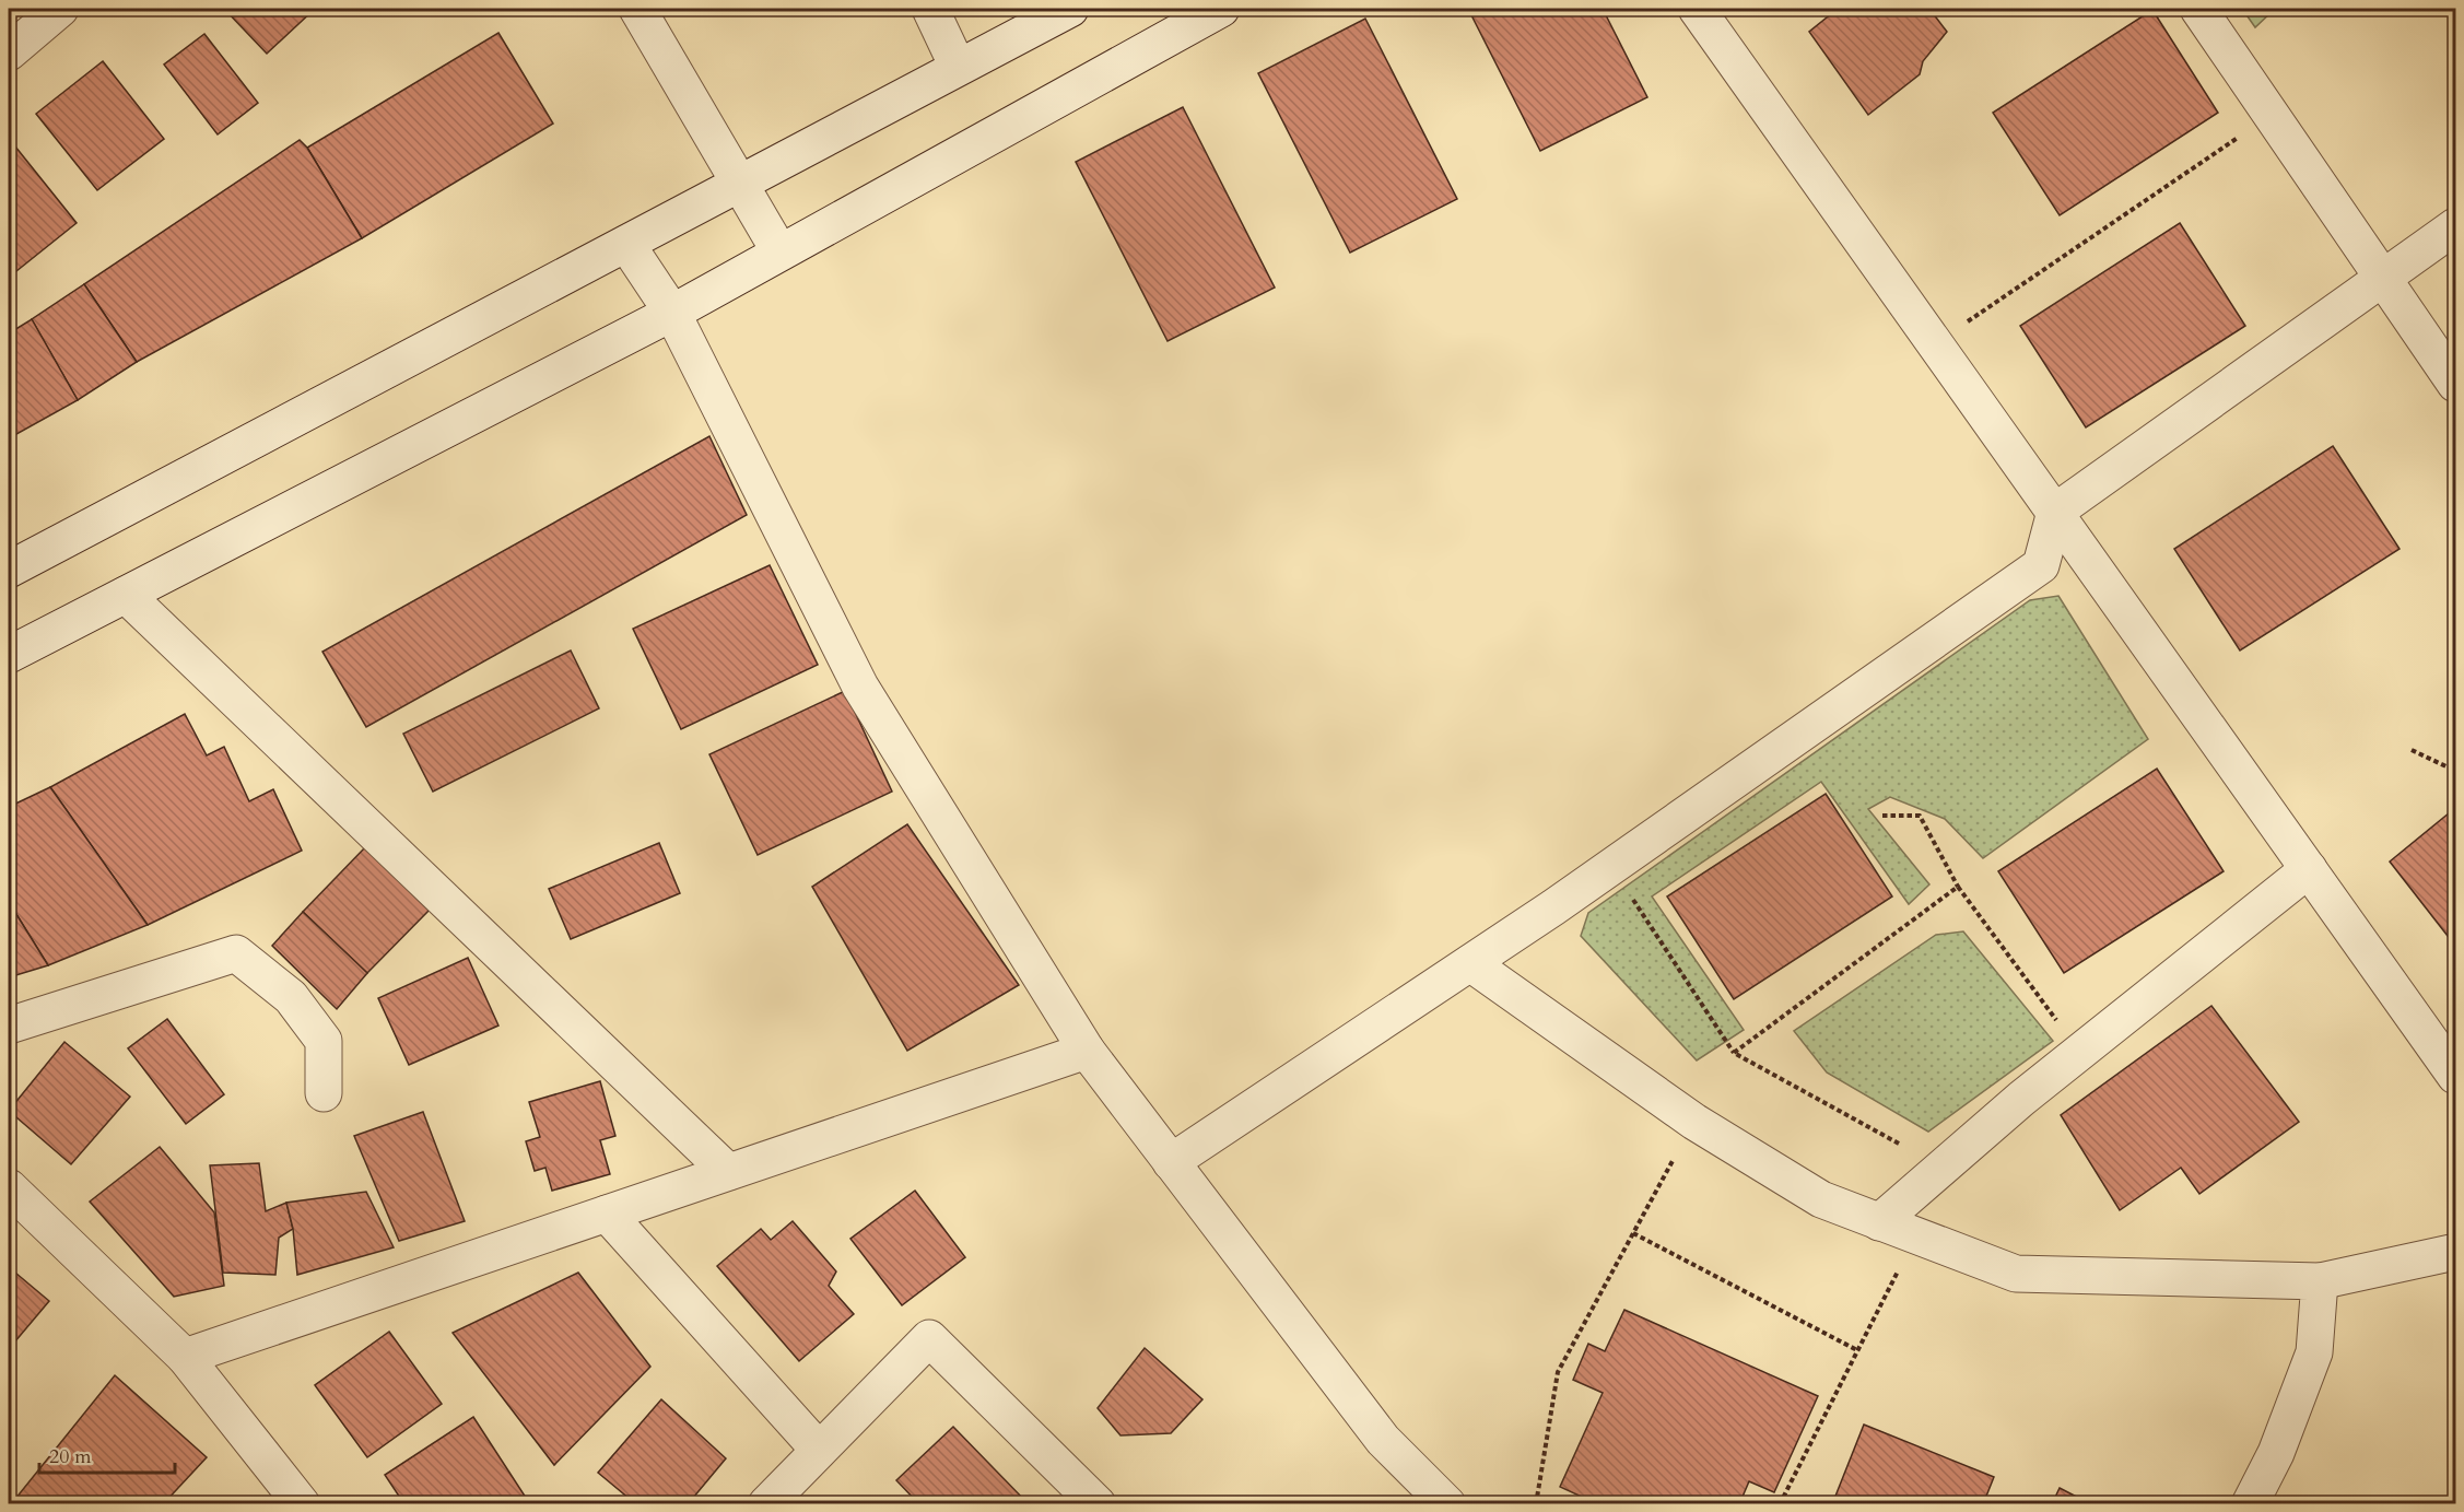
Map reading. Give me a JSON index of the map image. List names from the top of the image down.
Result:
{
  "scale_bar": "20 m"
}
